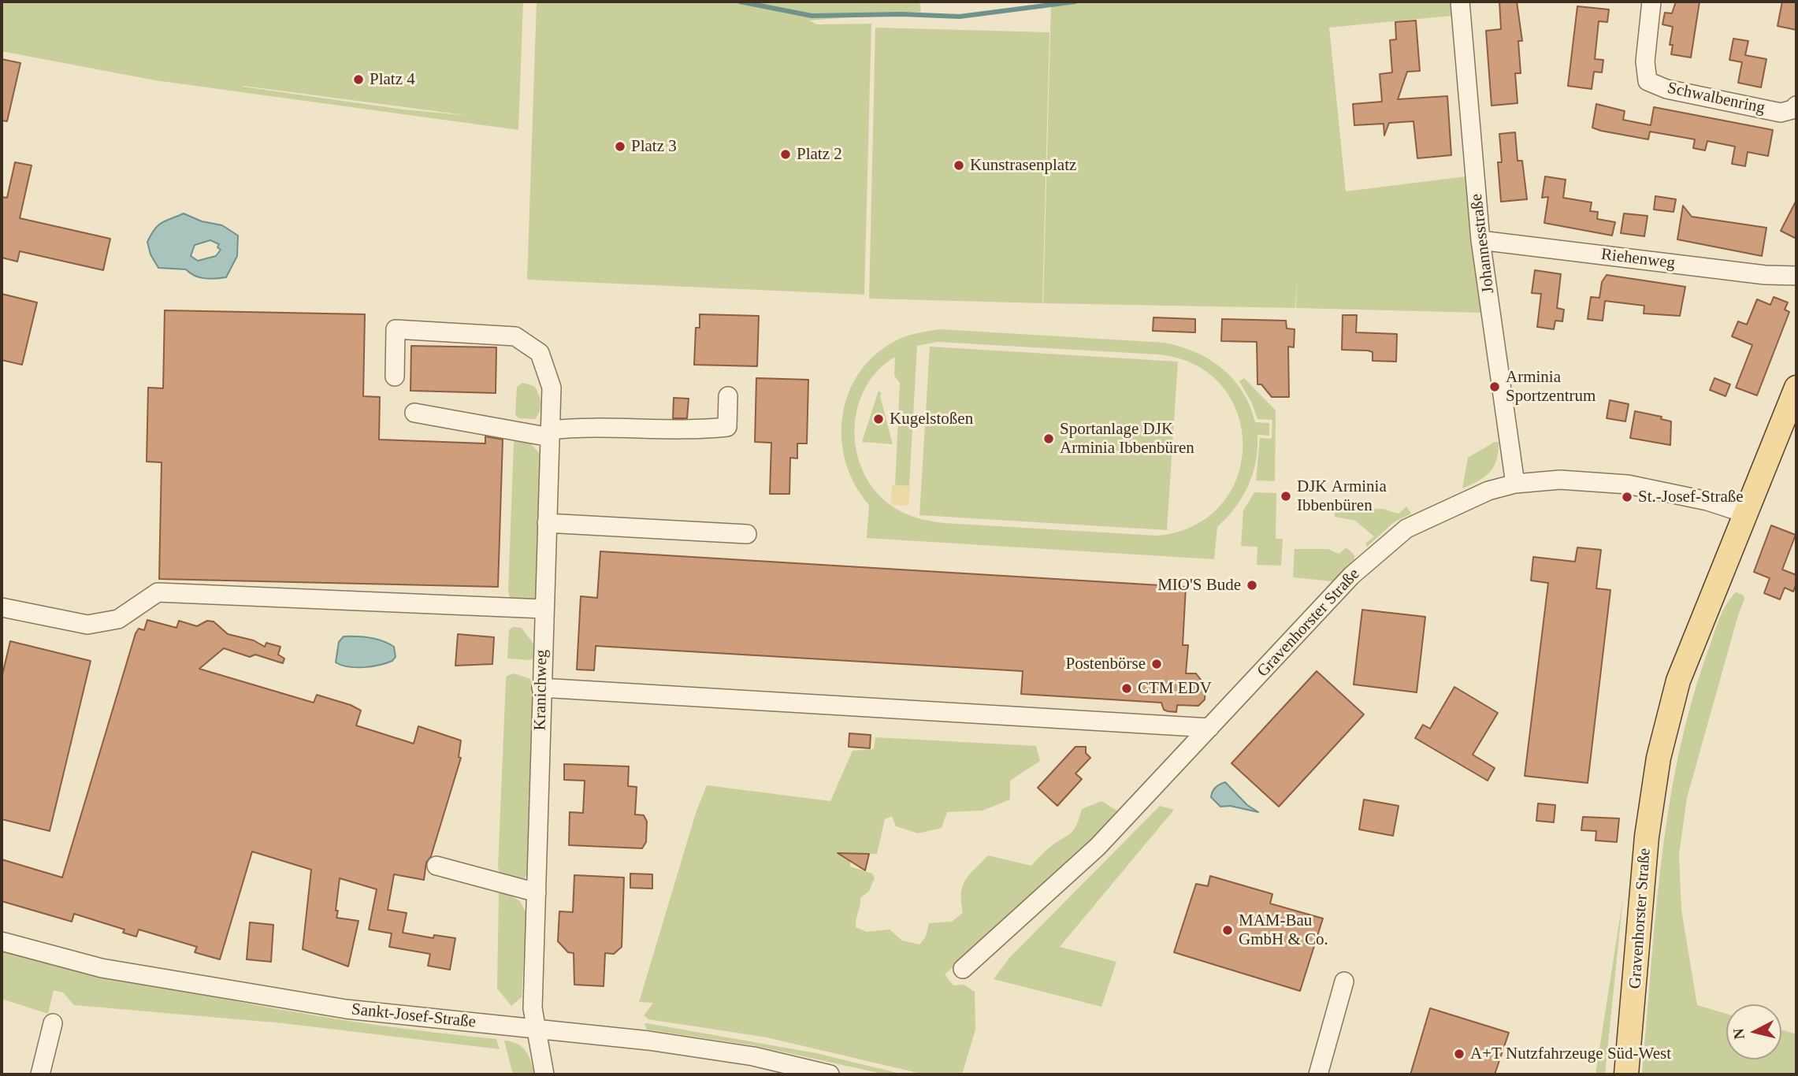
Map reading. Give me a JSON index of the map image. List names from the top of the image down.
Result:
{
  "streets": {
    "main road": ["Gravenhorster Straße"],
    "street": [
      "Schwalbenring",
      "Johannesstraße",
      "Riehenweg",
      "Kranichweg",
      "Sankt-Josef-Straße"
    ]
  },
  "crossings": [
    ["Johannesstraße", "Riehenweg"],
    ["Johannesstraße", "Gravenhorster Straße"],
    ["Kranichweg", "Sankt-Josef-Straße"]
  ],
  "places": [
    "Platz 4",
    "Platz 3",
    "Platz 2",
    "Kunstrasenplatz",
    "Arminia Sportzentrum",
    "Kugelstoßen",
    "Sportanlage DJK Arminia Ibbenbüren",
    "DJK Arminia Ibbenbüren",
    "St.-Josef-Straße",
    "MIO'S Bude",
    "Postenbörse",
    "CTM EDV",
    "MAM-Bau GmbH & Co.",
    "A+T Nutzfahrzeuge Süd-West"
  ],
  "north": "left"
}
